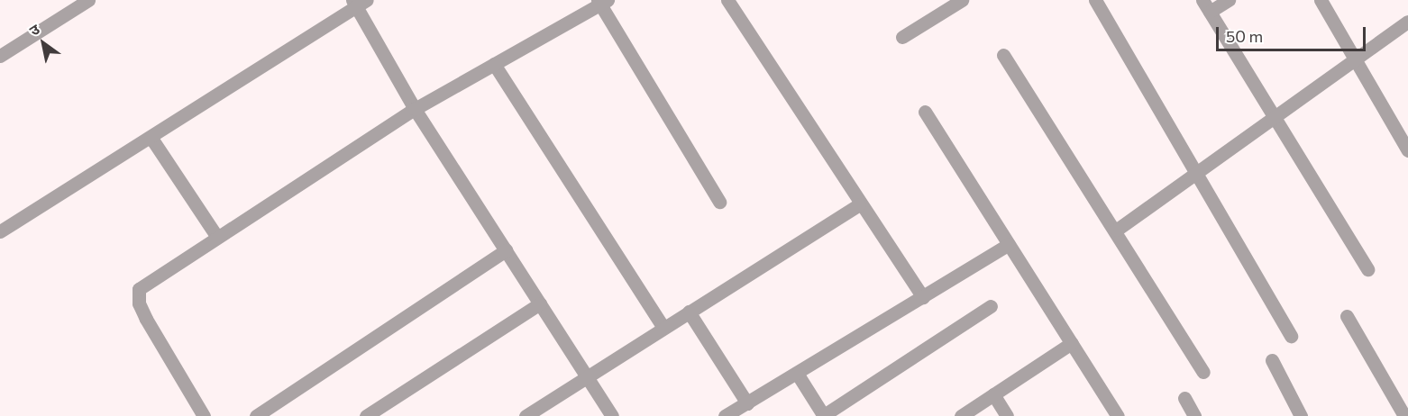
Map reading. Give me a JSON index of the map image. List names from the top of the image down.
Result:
{
  "scale_bar": "50 m",
  "north": "top left"
}
